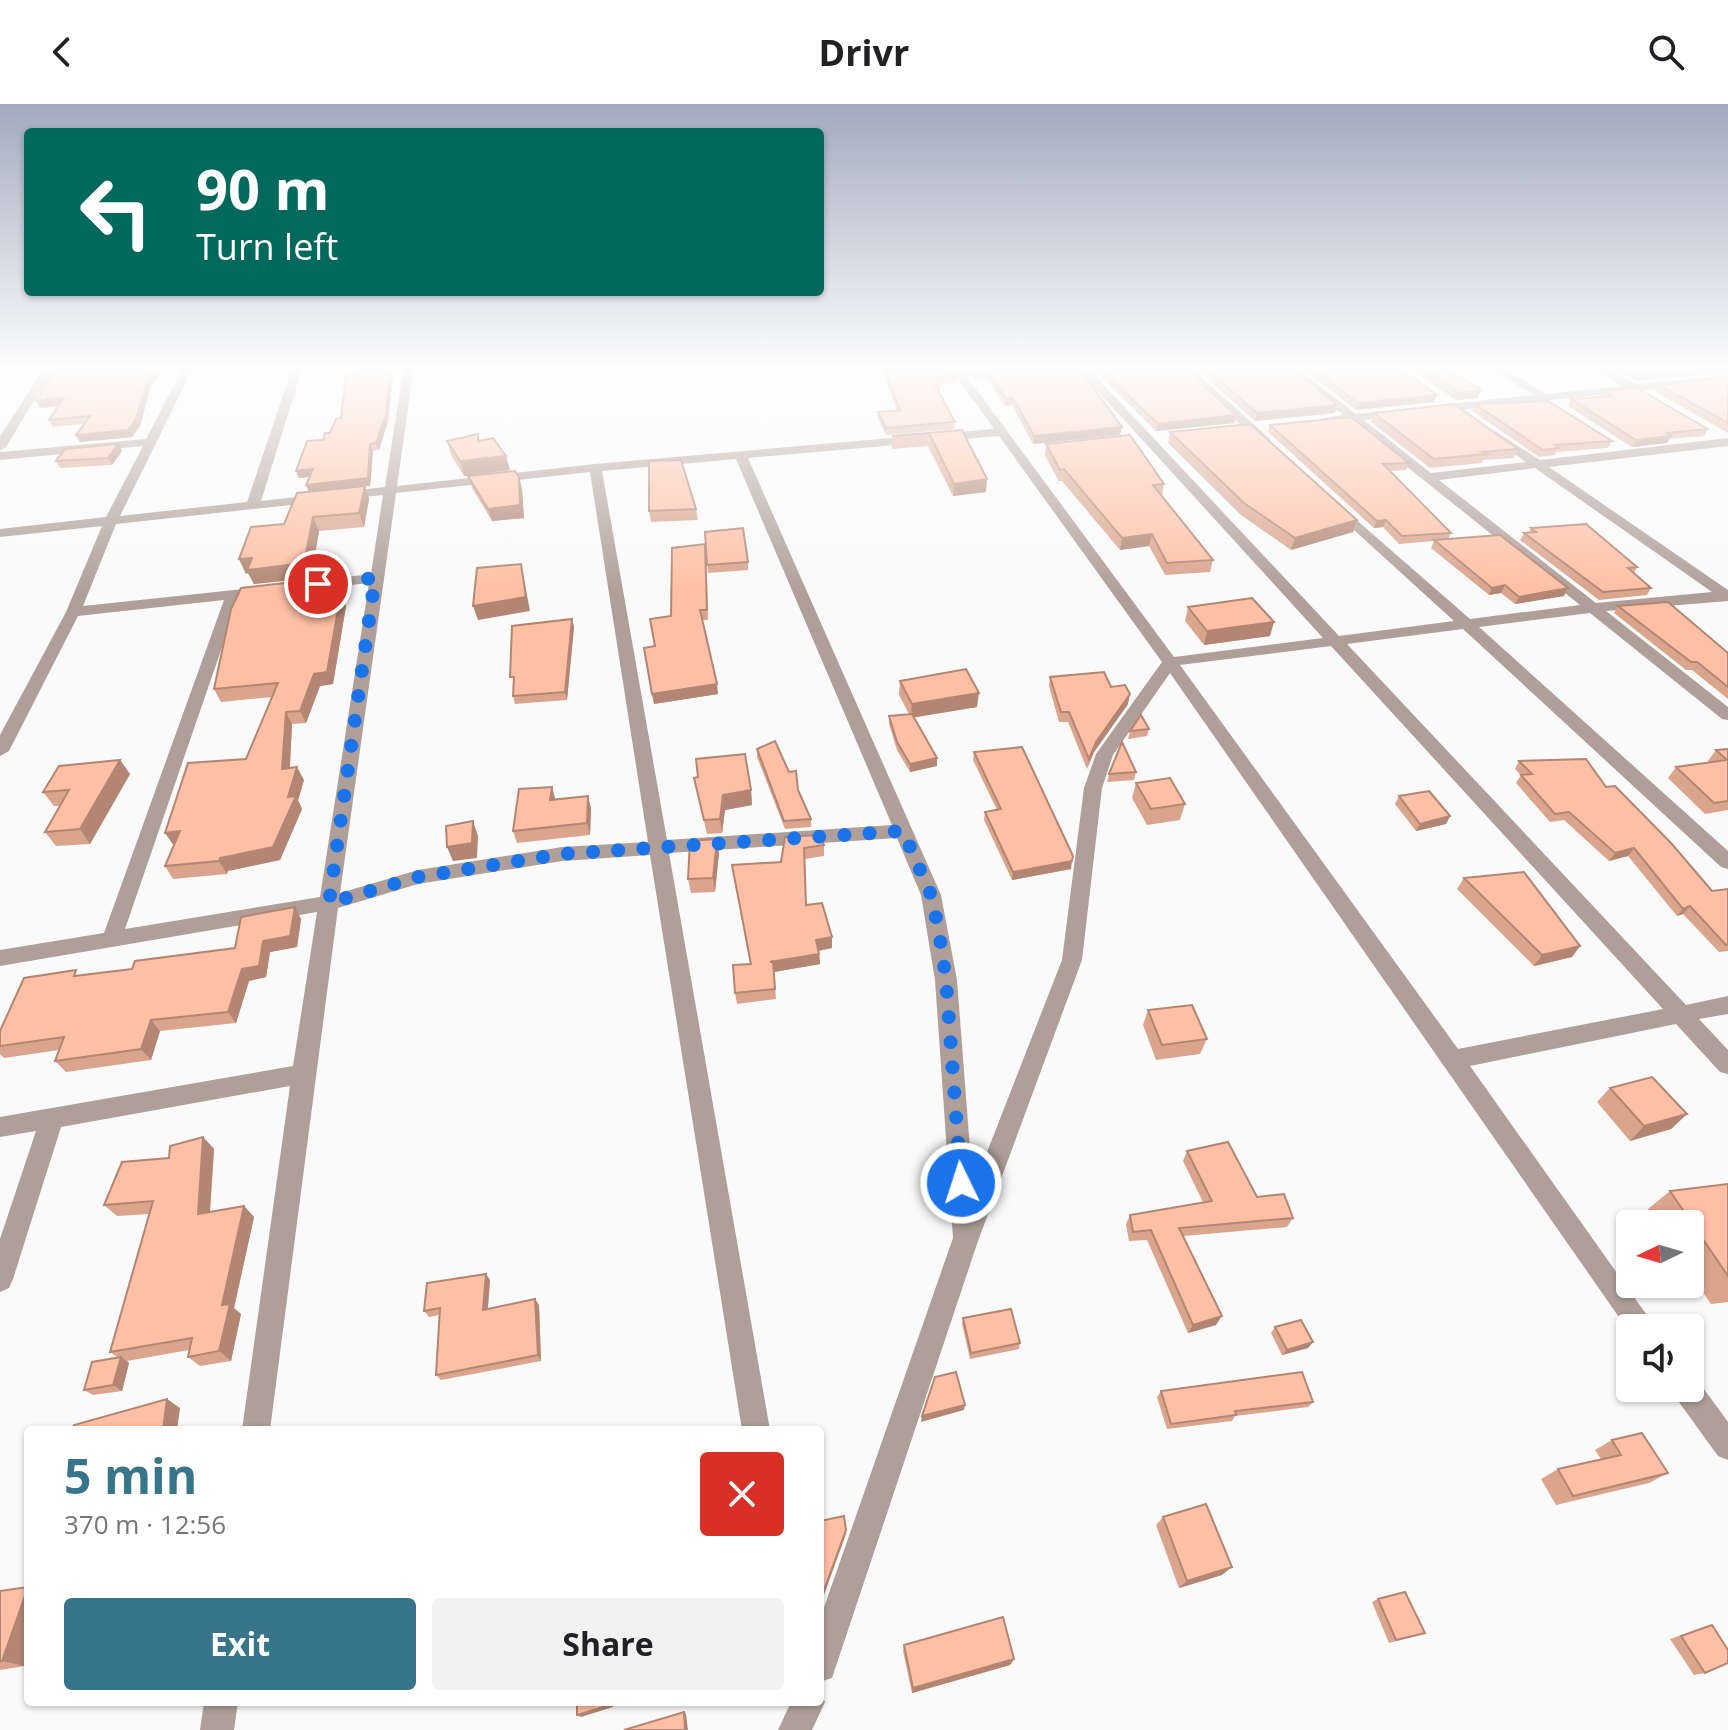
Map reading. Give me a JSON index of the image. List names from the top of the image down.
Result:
{
  "north": "left",
  "page": {
    "header": "Drivr",
    "turn": ["90 m", "Turn left"],
    "heading": ["5 min", "370 m · 12:56"],
    "buttons": ["Exit", "Share"]
  }
}
